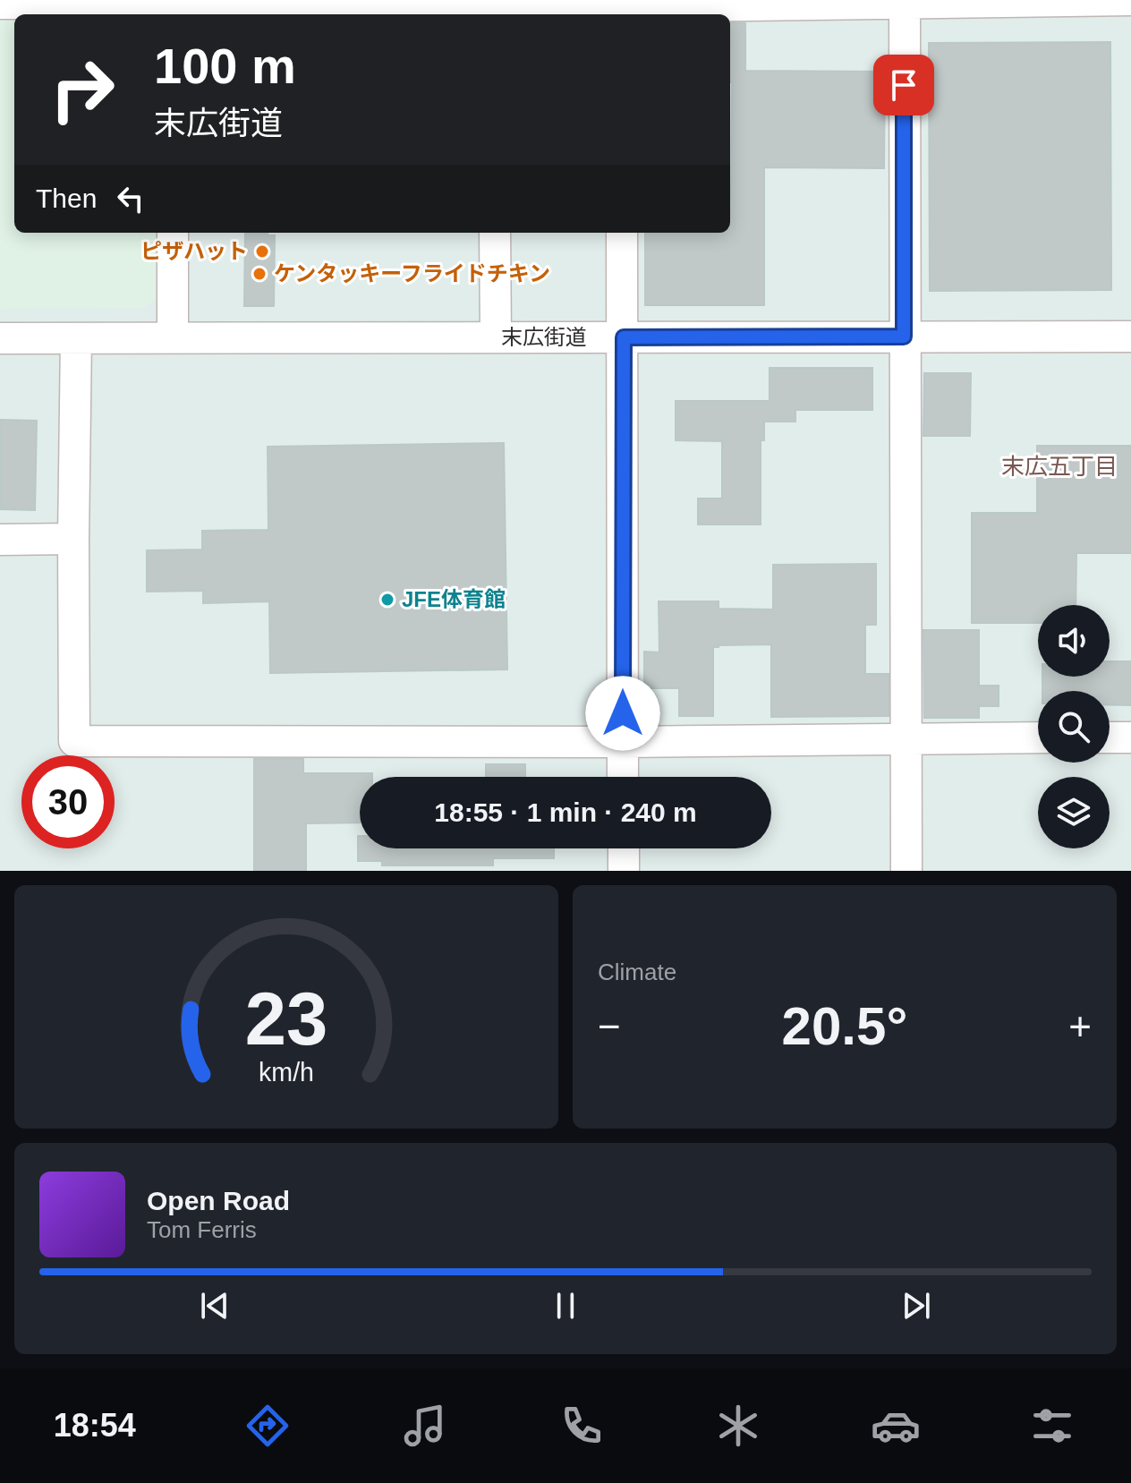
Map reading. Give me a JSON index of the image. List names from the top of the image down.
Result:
{
  "streets": {
    "street": ["末広街道"]
  },
  "districts": ["末広五丁目"],
  "places": ["ピザハット", "ケンタッキーフライドチキン", "JFE体育館"],
  "page": {
    "turn": ["100 m", "末広街道"],
    "then": "Then",
    "limit": "30",
    "trip": "18:55 · 1 min · 240 m",
    "tile": "Climate",
    "heat": ["−", "20.5°", "+"],
    "song": ["Open Road", "Tom Ferris"],
    "tabs": "18:54",
    "gauge": ["23", "km/h"]
  }
}
